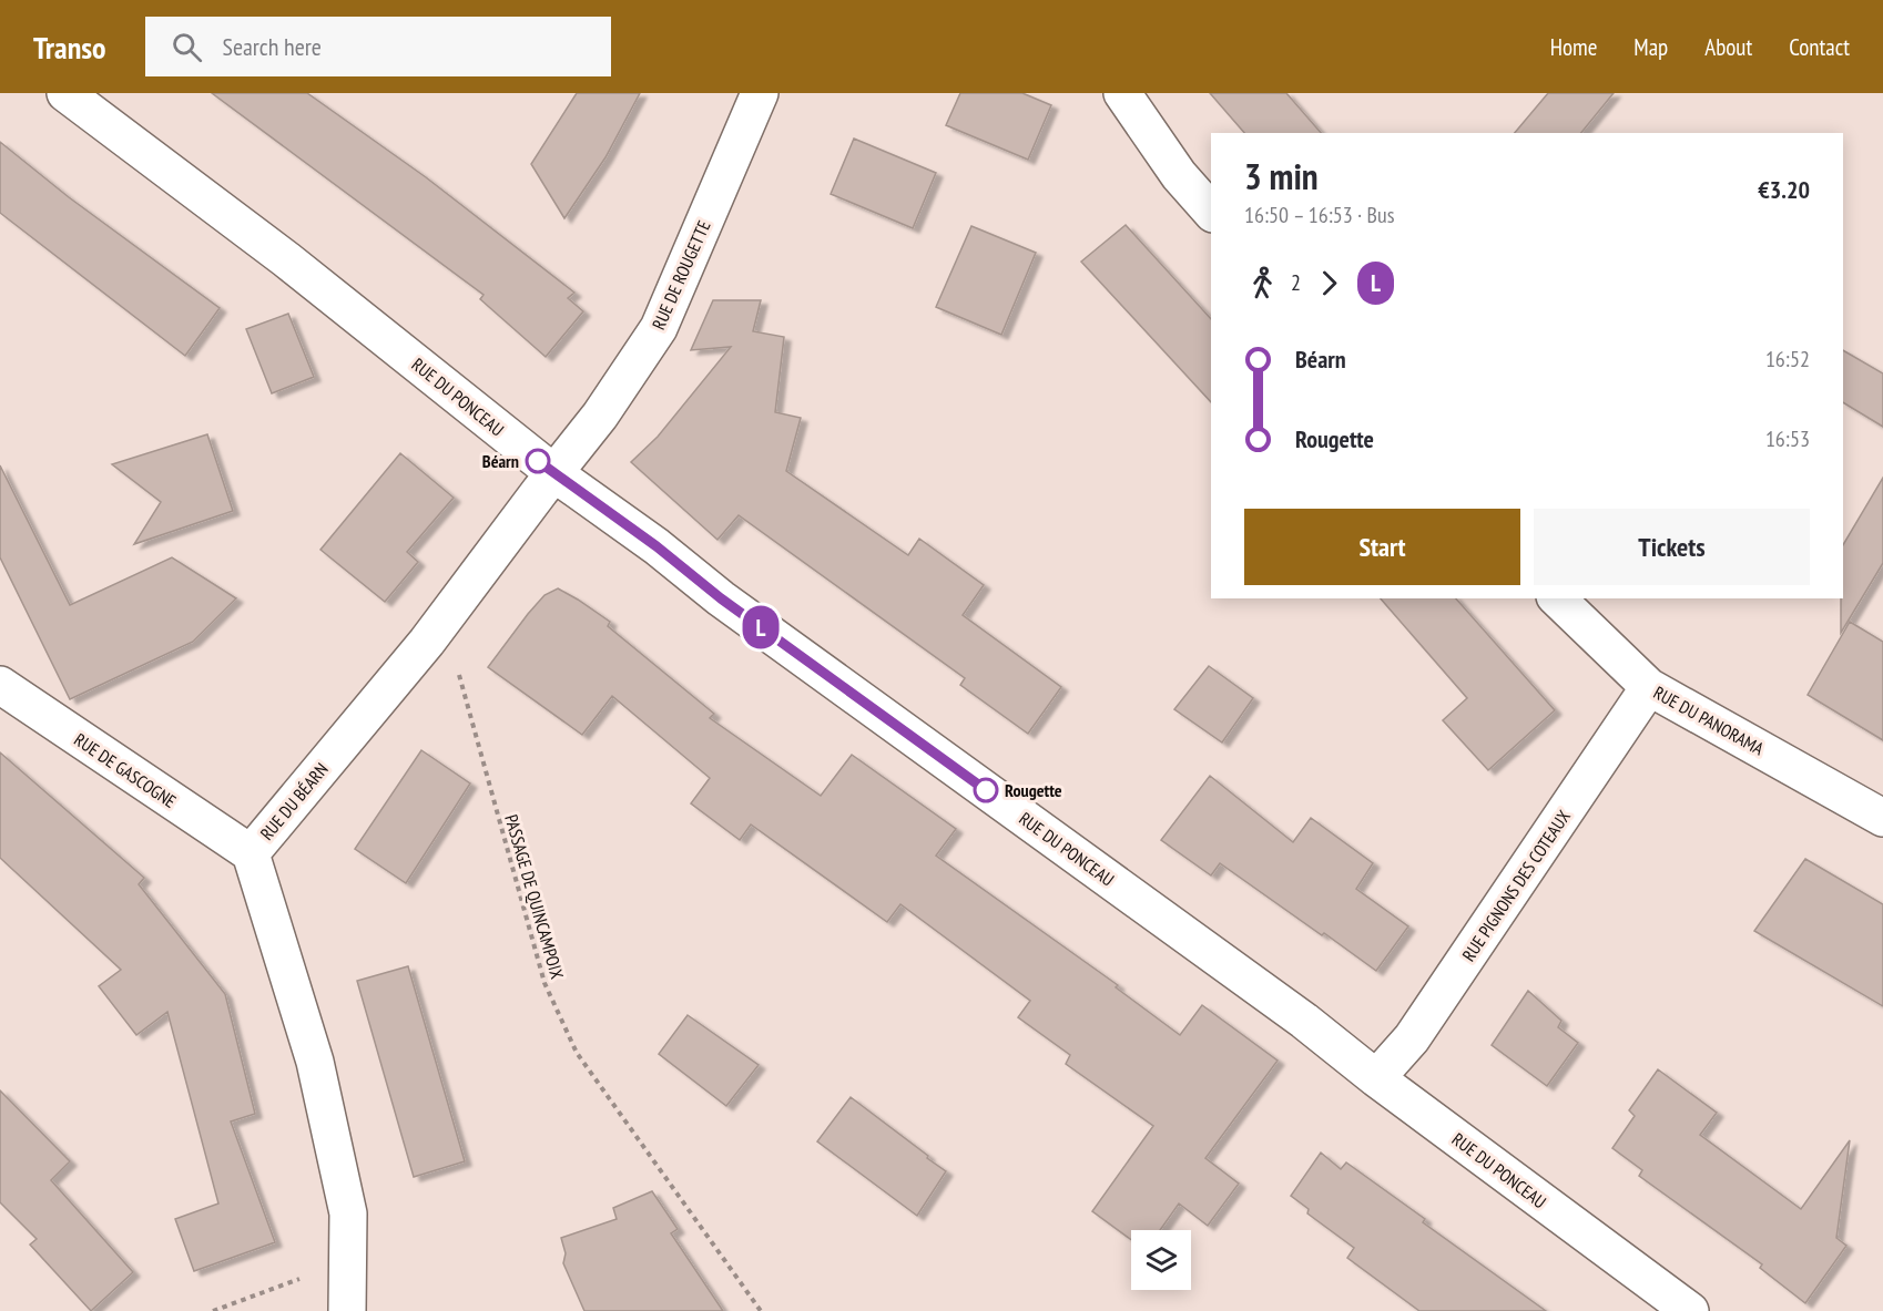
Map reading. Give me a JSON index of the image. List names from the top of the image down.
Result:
{
  "streets": {
    "street": [
      "RUE DE ROUGETTE",
      "RUE DU PONCEAU",
      "RUE DU PANORAMA",
      "RUE DE GASCOGNE",
      "RUE DU BÉARN",
      "RUE PIGNONS DES COTEAUX"
    ],
    "path": ["PASSAGE DE QUINCAMPOIX"]
  },
  "crossings": [
    ["RUE DE ROUGETTE", "RUE DU PONCEAU"],
    ["RUE DE ROUGETTE", "RUE DU BÉARN"],
    ["RUE DU PONCEAU", "RUE DU BÉARN"],
    ["RUE DU PONCEAU", "RUE PIGNONS DES COTEAUX"],
    ["RUE DU PANORAMA", "RUE PIGNONS DES COTEAUX"],
    ["RUE DE GASCOGNE", "RUE DU BÉARN"],
    ["RUE DU BÉARN", "PASSAGE DE QUINCAMPOIX"]
  ],
  "places": ["Béarn", "Rougette"],
  "lines": ["bus line L"],
  "page": {
    "header": "Transo",
    "search": "Search here",
    "nav": [
      "Home",
      "Map",
      "About",
      "Contact"
    ],
    "on_map": "L",
    "heading": ["3 min", "16:50 – 16:53 · Bus", "€3.20"],
    "legs": ["2", "L"],
    "list": [
      {
        "name": "Béarn",
        "value": "16:52"
      },
      {
        "name": "Rougette",
        "value": "16:53"
      }
    ],
    "buttons": ["Start", "Tickets"]
  }
}
